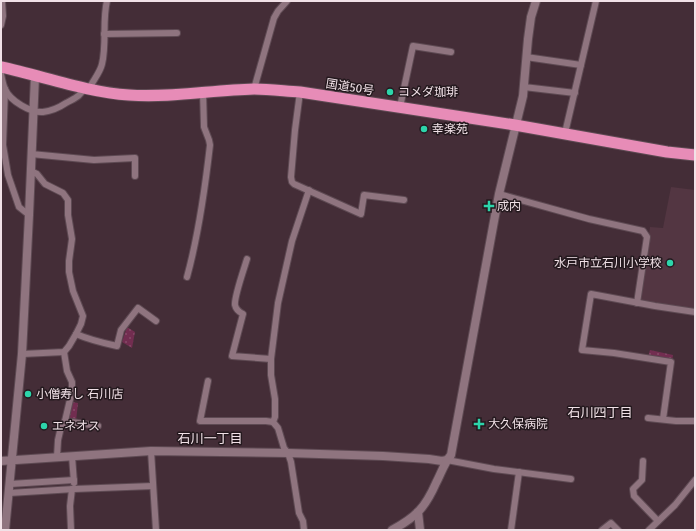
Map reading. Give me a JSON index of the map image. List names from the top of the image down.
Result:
{
  "streets": {
    "highway": ["国道50号"]
  },
  "districts": ["石川四丁目", "石川一丁目"],
  "places": {
    "other": [
      "コメダ珈琲",
      "幸楽苑",
      "水戸市立石川小学校",
      "小僧寿し 石川店",
      "エネオス"
    ],
    "health": ["成内", "大久保病院"]
  }
}
